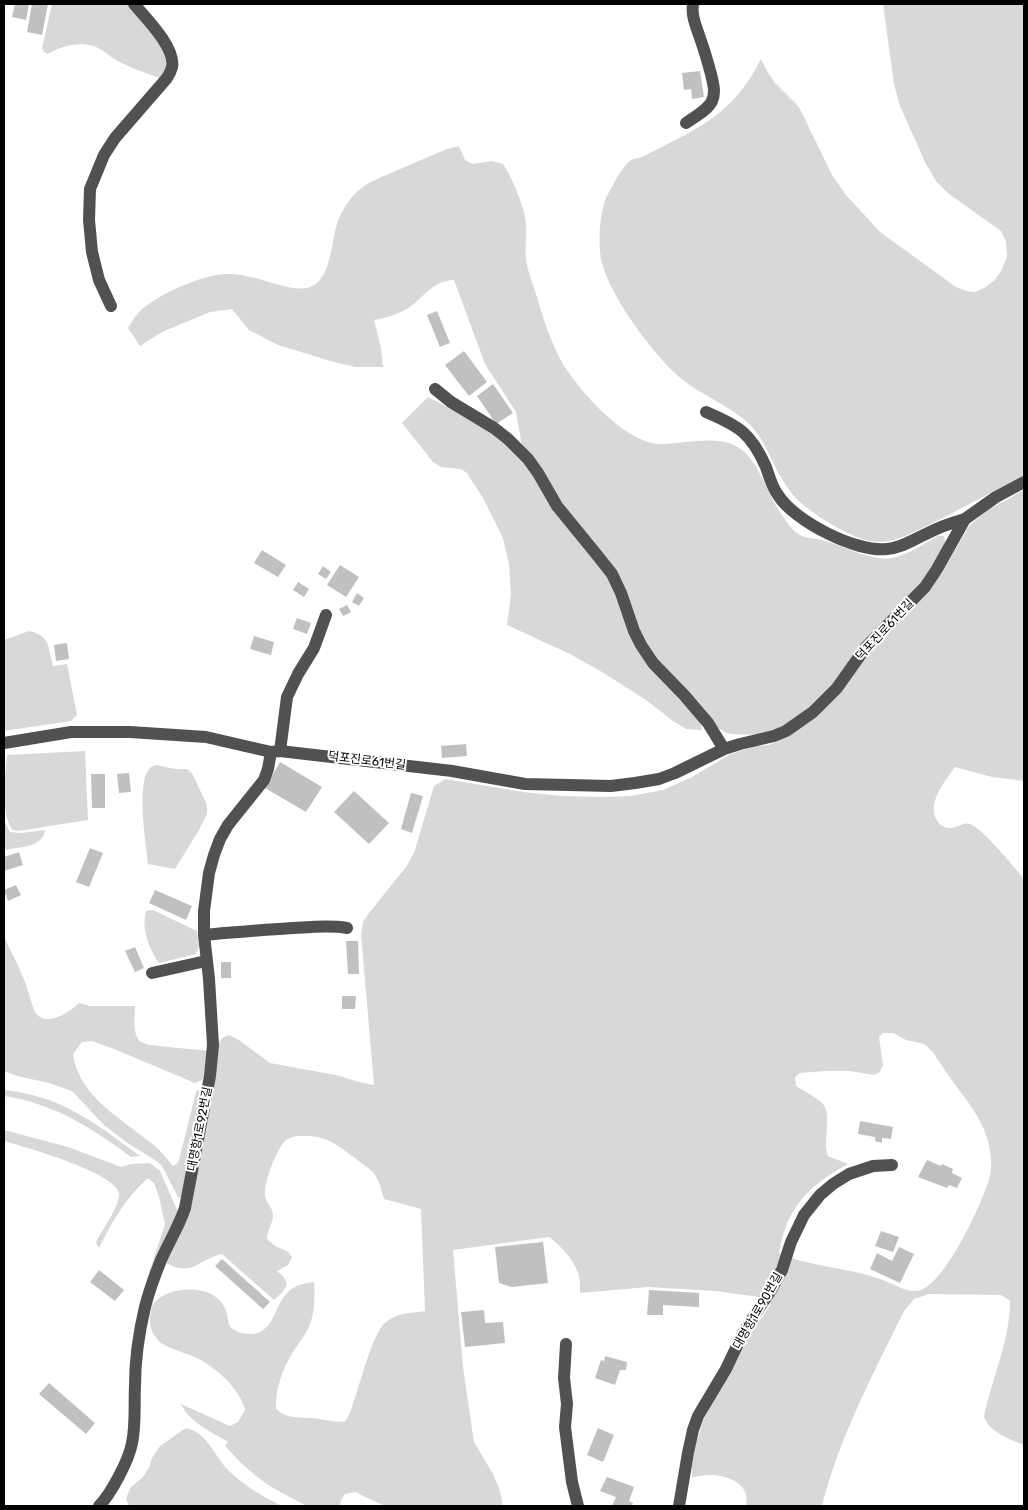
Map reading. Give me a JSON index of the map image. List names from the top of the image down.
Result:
{
  "streets": {
    "lane": ["덕포진로61번길", "대명항1로92번길", "대명항1로90번길"]
  },
  "crossings": [
    ["덕포진로61번길", "대명항1로92번길"]
  ]
}
